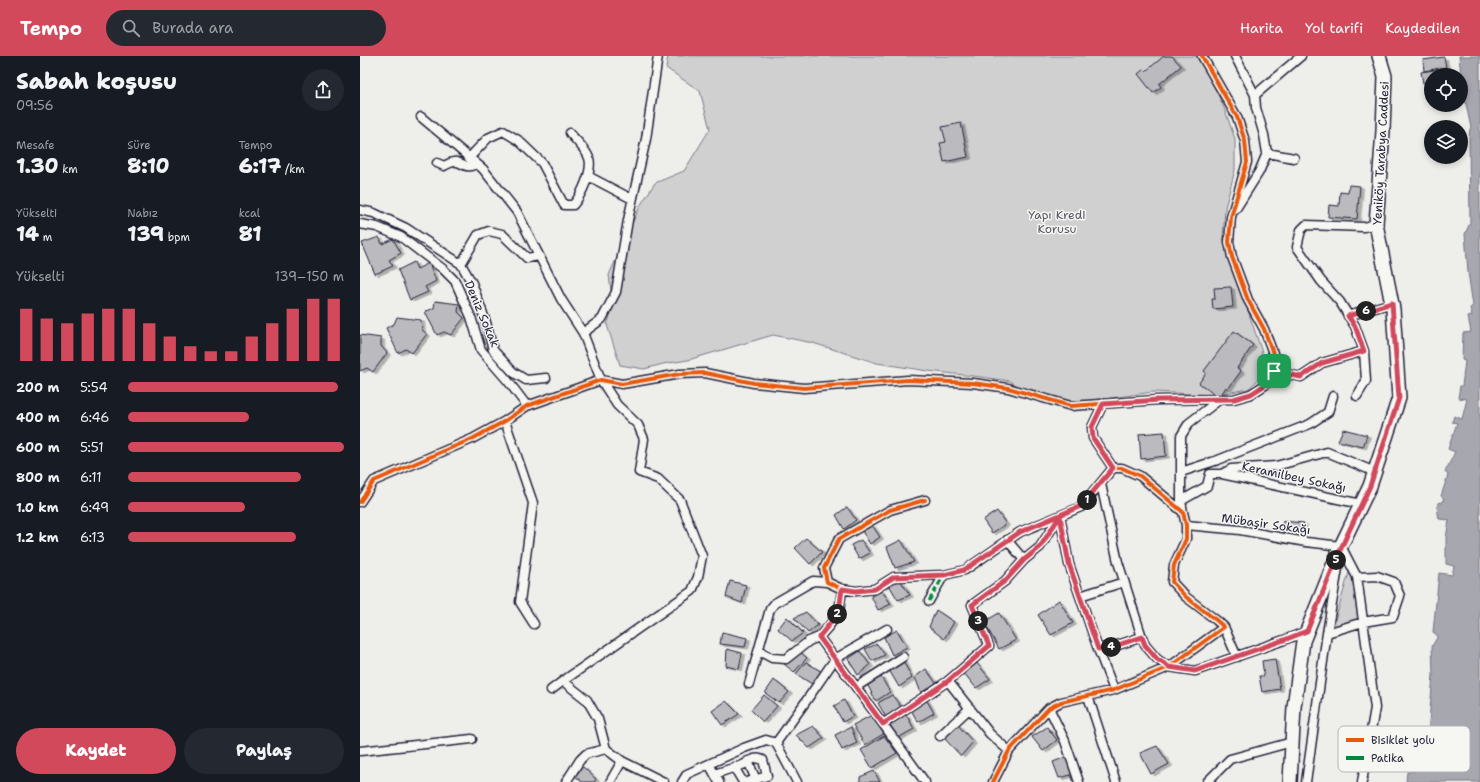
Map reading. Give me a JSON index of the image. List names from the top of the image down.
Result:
{
  "streets": {
    "main road": ["Yeniköy Tarabya Caddesi"],
    "street": ["Deniz Sokak", "Keramilbey Sokağı", "Mübaşir Sokağı"]
  },
  "crossings": [
    ["Yeniköy Tarabya Caddesi", "Keramilbey Sokağı"],
    ["Yeniköy Tarabya Caddesi", "Mübaşir Sokağı"]
  ],
  "parks": ["Yapı Kredi Korusu"],
  "legend": ["Bisiklet yolu", "Patika"],
  "page": {
    "header": "Tempo",
    "search": "Burada ara",
    "nav": ["Harita", "Yol tarifi", "Kaydedilen"],
    "heading": ["Sabah koşusu", "09:56"],
    "stats": [
      ["Mesafe", "1.30 km"],
      ["Süre", "8:10"],
      ["Tempo", "6:17 /km"],
      ["Yükselti", "14 m"],
      ["Nabız", "139 bpm"],
      ["kcal", "81"]
    ],
    "chart": ["Yükselti", "139–150 m"],
    "pins": [
      "6",
      "1",
      "5",
      "2",
      "3",
      "4"
    ],
    "list": [
      {
        "name": "200 m",
        "note": "5:54"
      },
      {
        "name": "400 m",
        "note": "6:46"
      },
      {
        "name": "600 m",
        "note": "5:51"
      },
      {
        "name": "800 m",
        "note": "6:11"
      },
      {
        "name": "1.0 km",
        "note": "6:49"
      },
      {
        "name": "1.2 km",
        "note": "6:13"
      }
    ],
    "buttons": ["Kaydet", "Paylaş"]
  }
}
